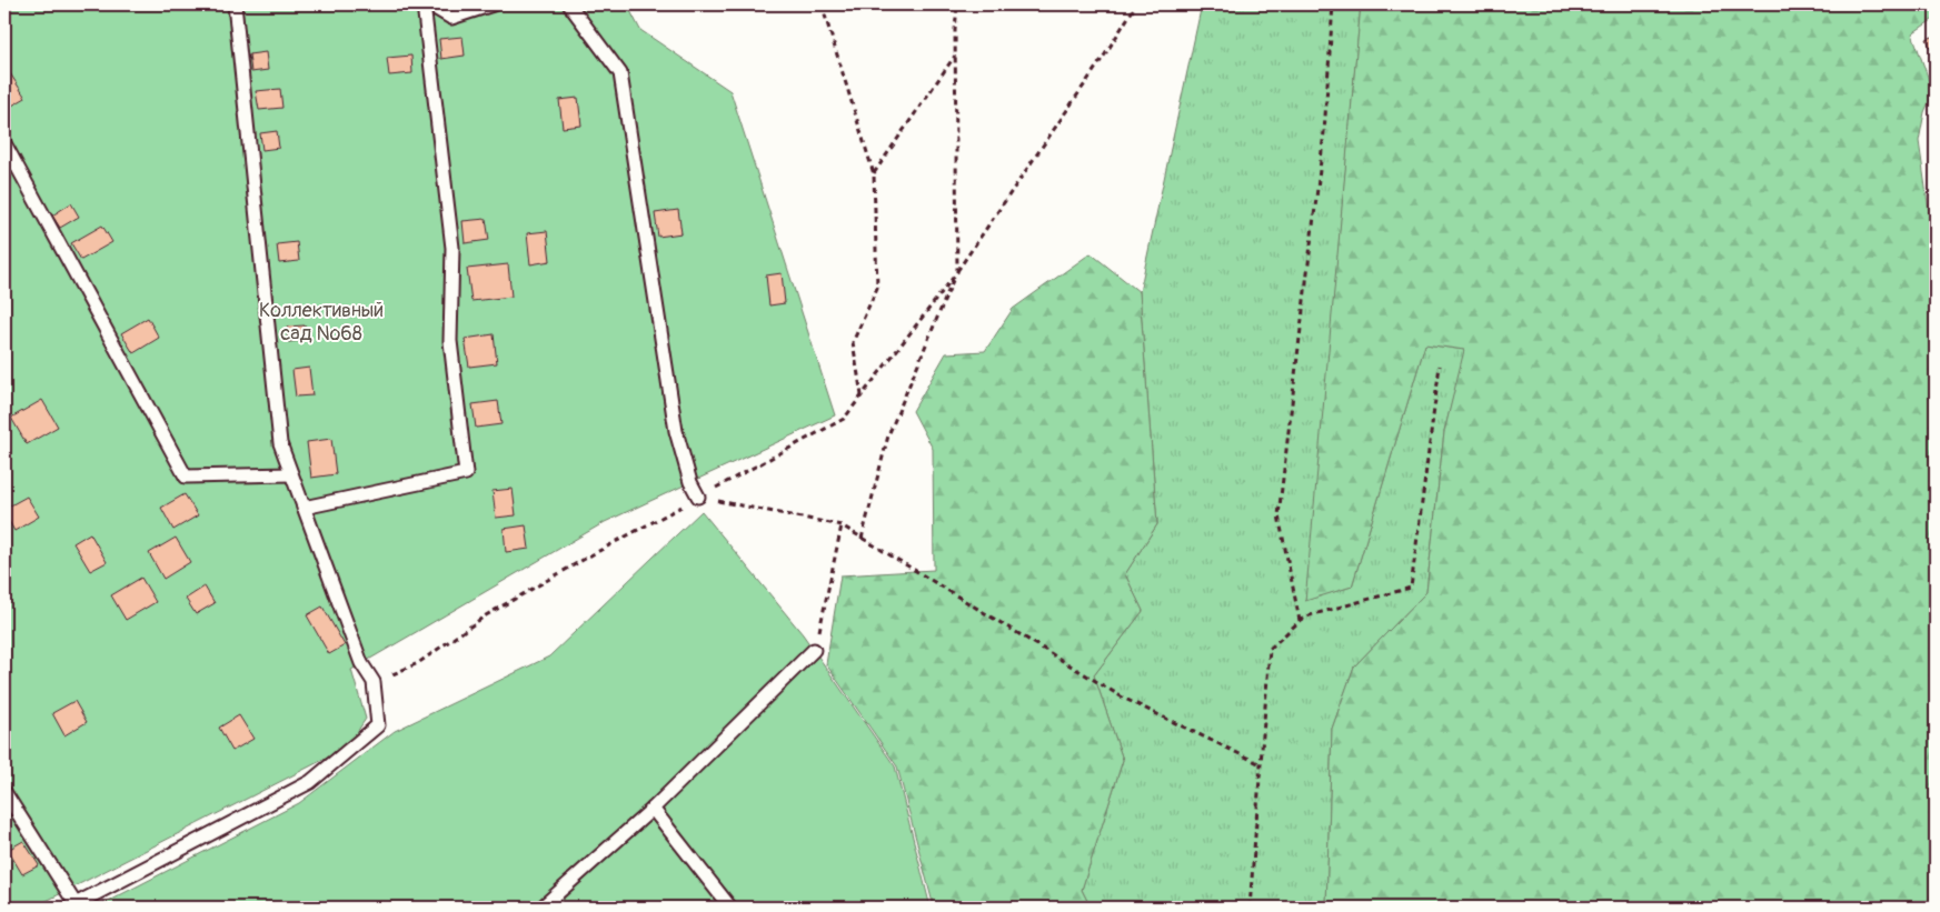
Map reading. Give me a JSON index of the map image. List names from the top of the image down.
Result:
{
  "parks": ["Коллективный сад №68"]
}
